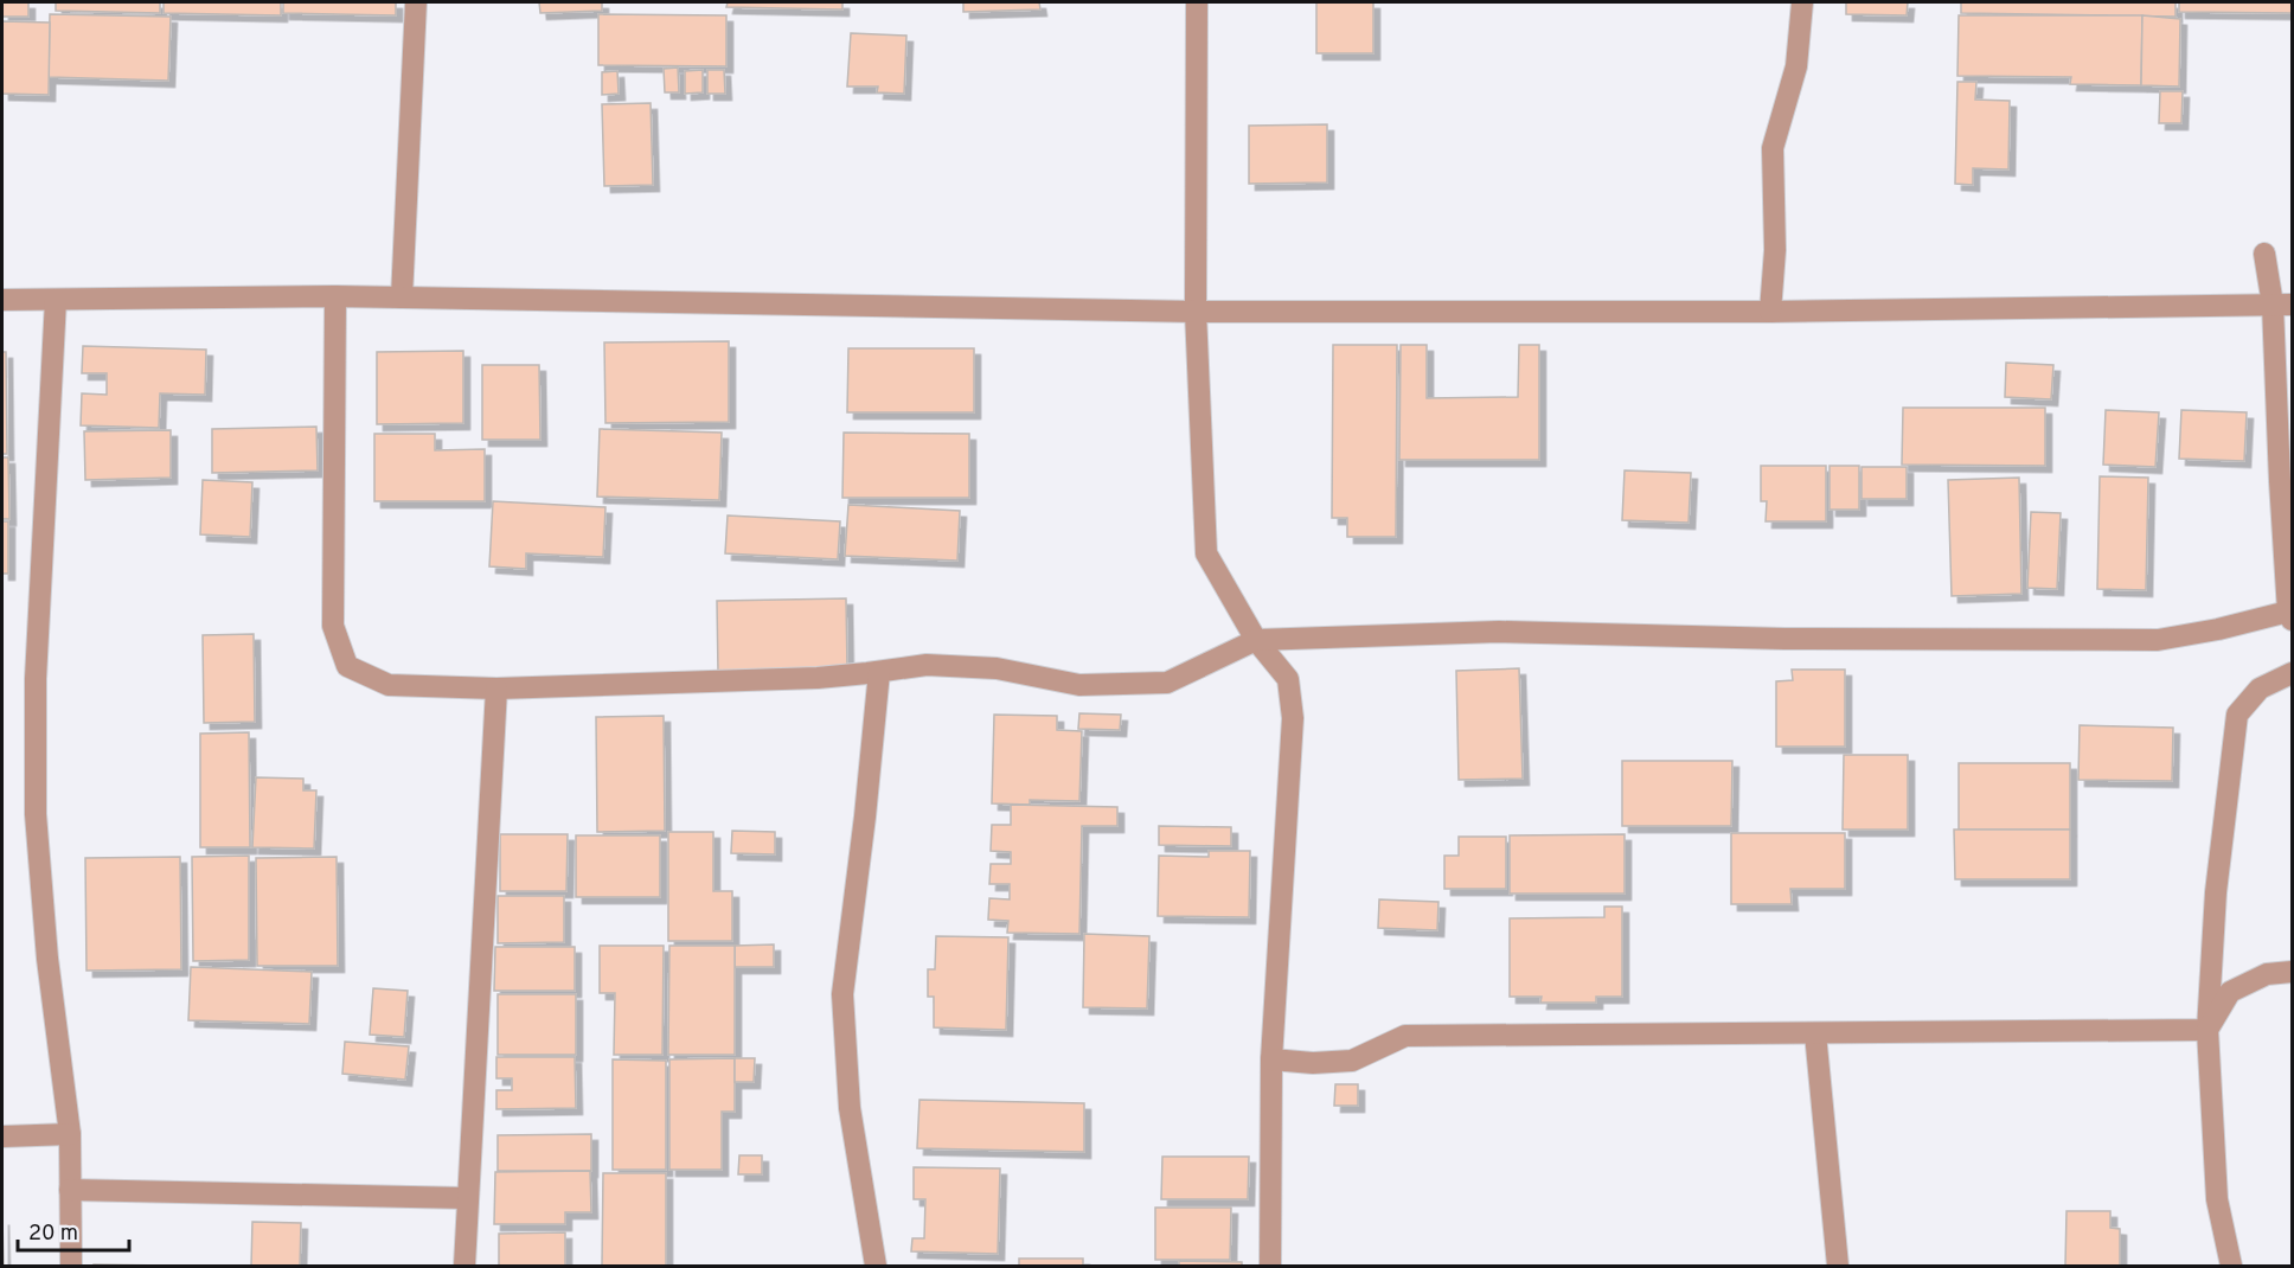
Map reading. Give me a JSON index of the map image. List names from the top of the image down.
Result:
{
  "scale_bar": "20 m"
}
